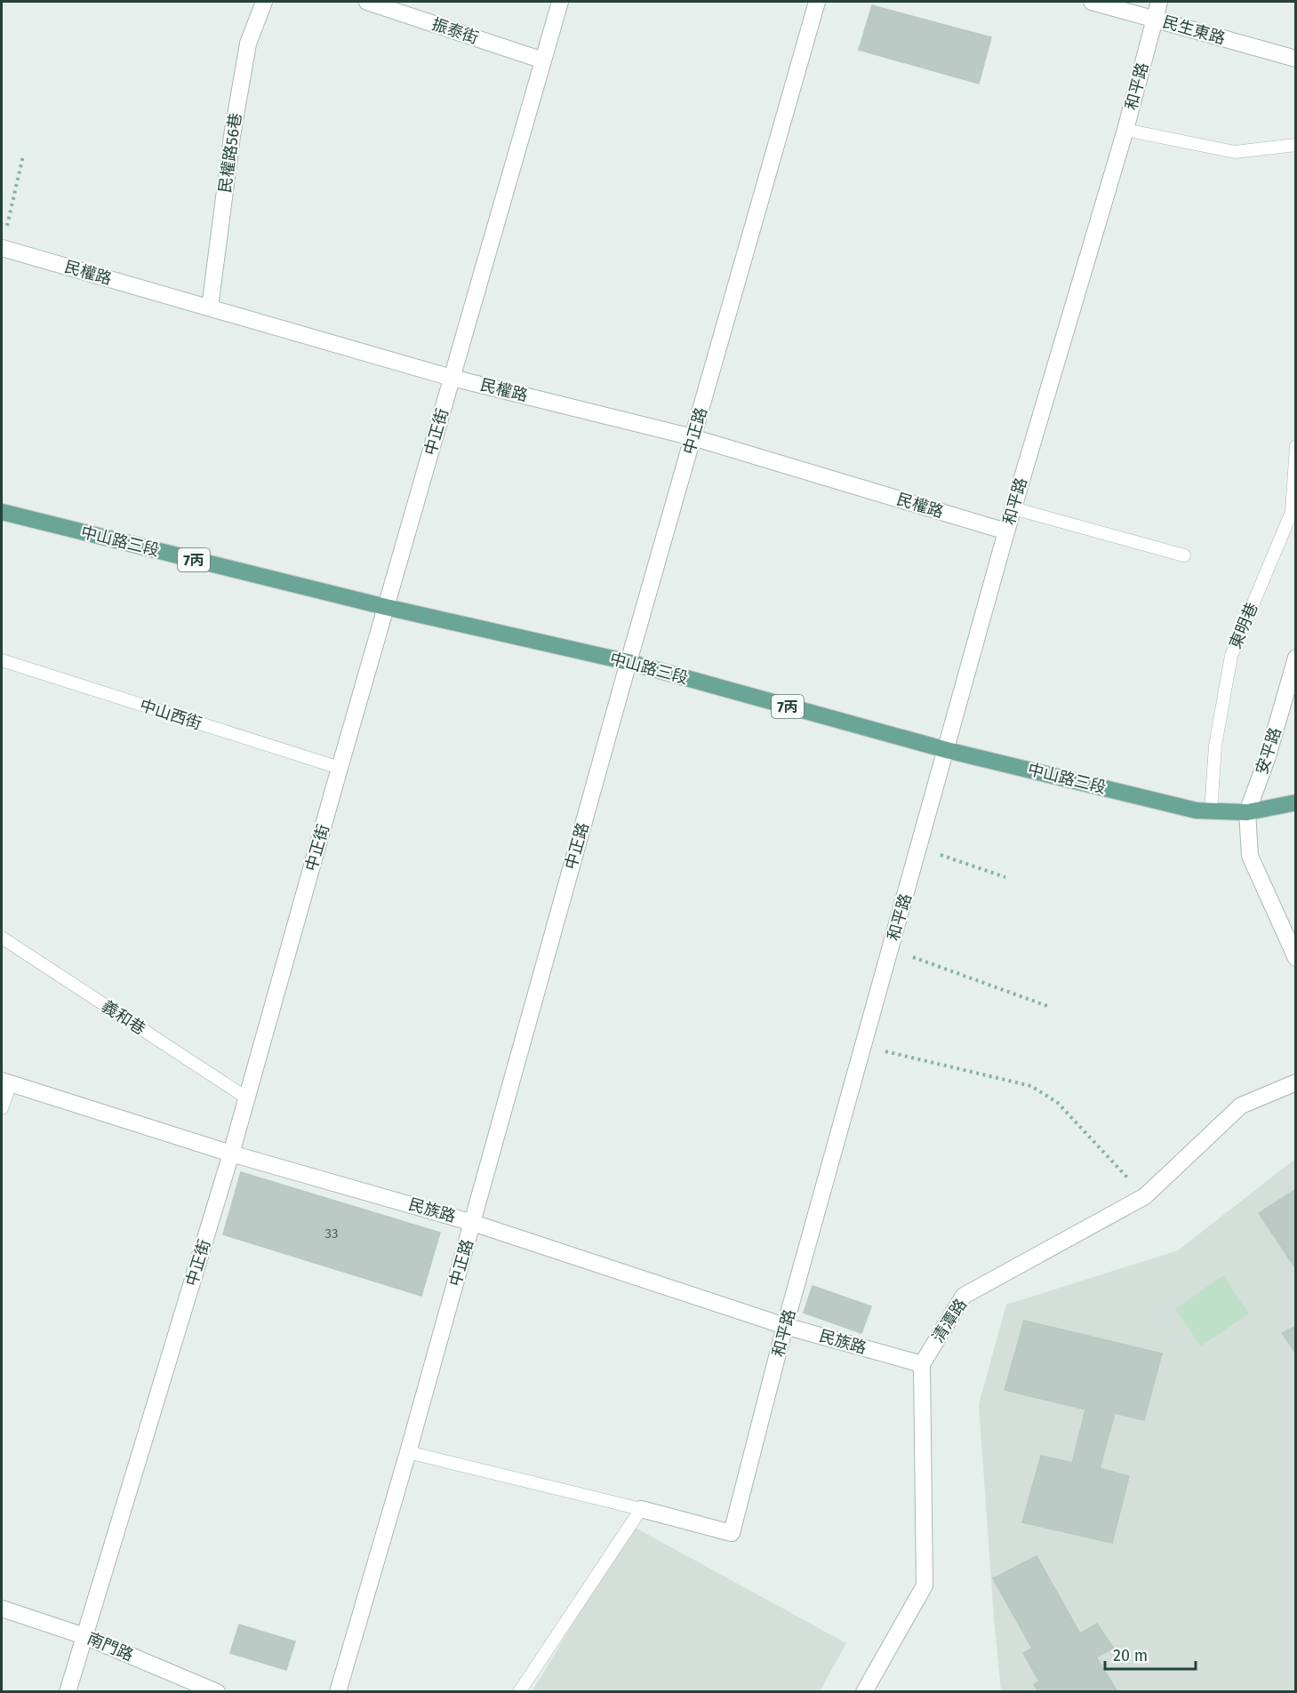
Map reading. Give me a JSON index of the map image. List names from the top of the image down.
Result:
{
  "streets": {
    "main road": ["中山路三段", "7丙"],
    "street": [
      "民生東路",
      "振泰街",
      "和平路",
      "民權路56巷",
      "民權路",
      "中正路",
      "中正街",
      "安平路",
      "民族路",
      "清潭路",
      "南門路"
    ],
    "lane": ["東明巷", "中山西街", "義和巷"]
  },
  "crossings": [
    ["民生東路", "和平路"],
    ["振泰街", "中正街"],
    ["和平路", "民權路"],
    ["和平路", "中山路三段"],
    ["和平路", "民族路"],
    ["民權路56巷", "民權路"],
    ["民權路", "中正路"],
    ["民權路", "中正街"],
    ["中正路", "中山路三段"],
    ["中正路", "民族路"],
    ["中正街", "中山路三段"],
    ["中正街", "中山西街"],
    ["中正街", "義和巷"],
    ["中正街", "民族路"],
    ["中正街", "南門路"],
    ["中山路三段", "東明巷"],
    ["中山路三段", "安平路"],
    ["民族路", "清潭路"]
  ],
  "house_numbers": ["33"],
  "scale_bar": "20 m"
}
